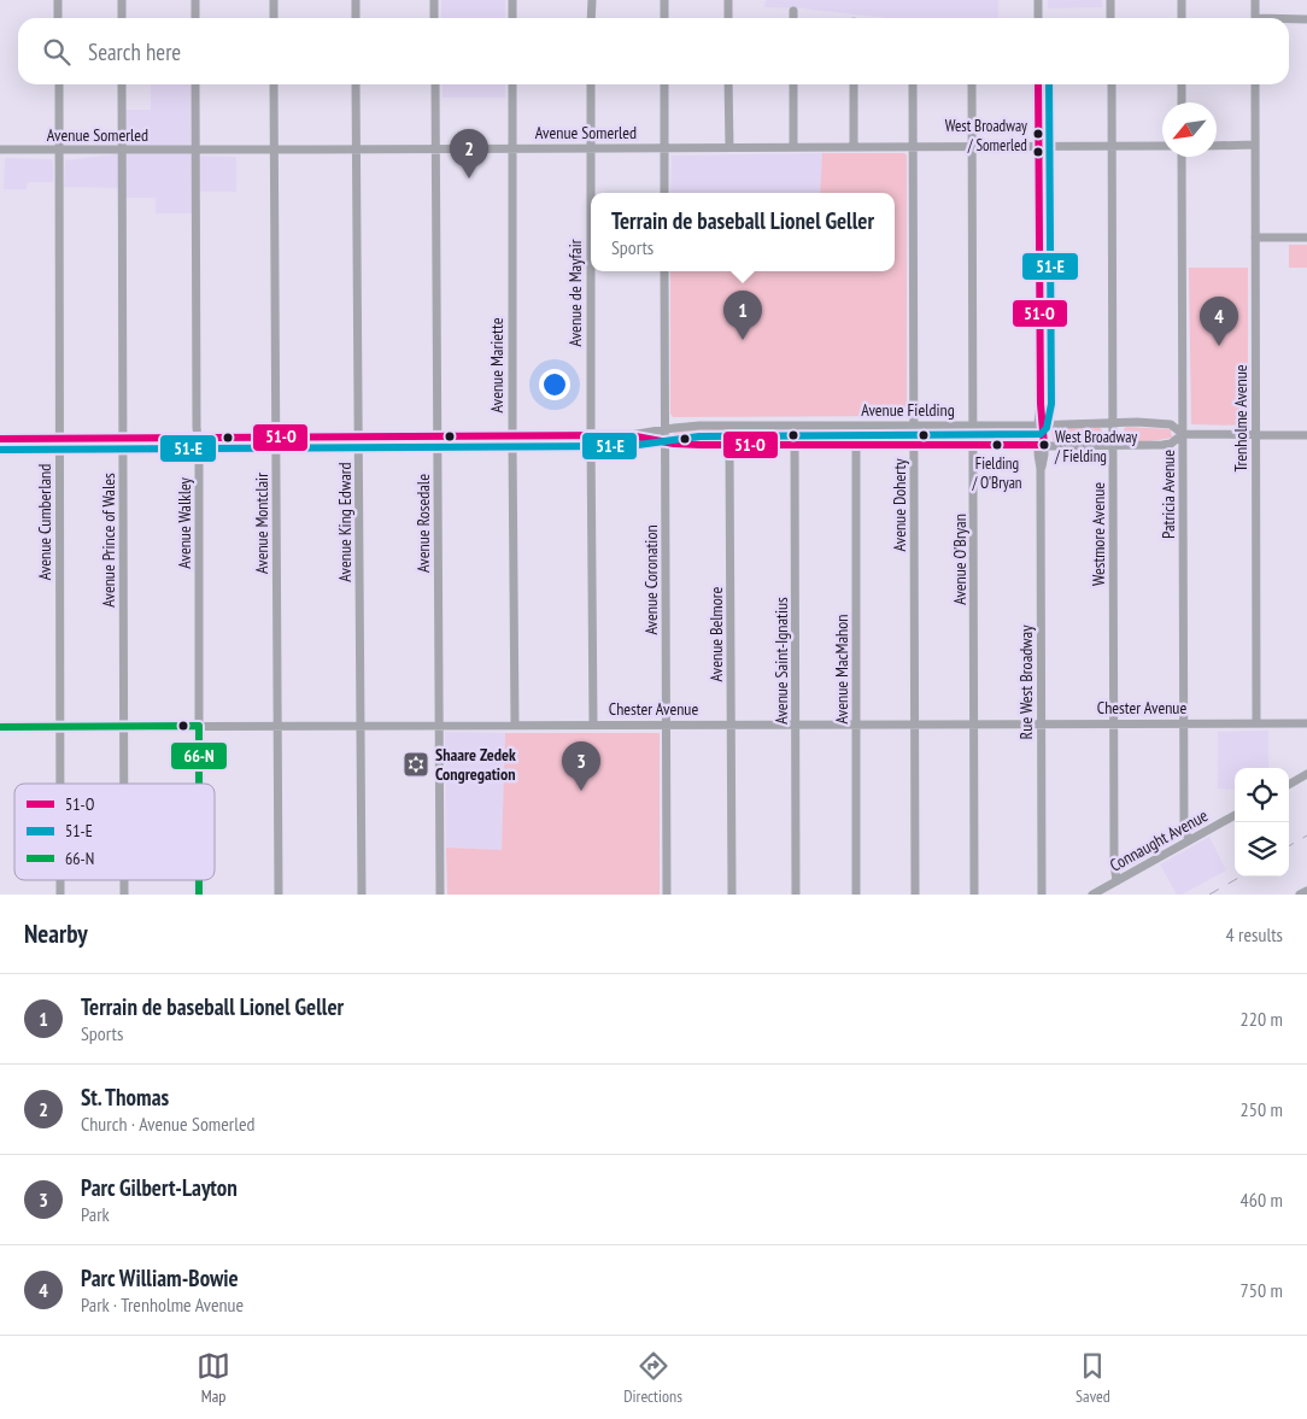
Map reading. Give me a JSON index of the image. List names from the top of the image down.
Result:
{
  "streets": {
    "street": [
      "Avenue Somerled",
      "Avenue de Mayfair",
      "Avenue Mariette",
      "Avenue Fielding",
      "Trenholme Avenue",
      "Patricia Avenue",
      "Avenue Doherty",
      "Avenue Cumberland",
      "Avenue King Edward",
      "Avenue Walkley",
      "Avenue Montclair",
      "Avenue Rosedale",
      "Westmore Avenue",
      "Avenue Prince of Wales",
      "Avenue O'Bryan",
      "Avenue Coronation",
      "Avenue Belmore",
      "Avenue Saint-Ignatius",
      "Avenue MacMahon",
      "Rue West Broadway",
      "Chester Avenue",
      "Connaught Avenue"
    ]
  },
  "crossings": [
    ["Avenue Somerled", "Avenue de Mayfair"],
    ["Avenue Somerled", "Avenue Mariette"],
    ["Avenue Somerled", "Avenue Doherty"],
    ["Avenue Somerled", "Avenue Cumberland"],
    ["Avenue Somerled", "Avenue King Edward"],
    ["Avenue Somerled", "Avenue Walkley"],
    ["Avenue Somerled", "Avenue Montclair"],
    ["Avenue Somerled", "Avenue Rosedale"],
    ["Avenue Somerled", "Westmore Avenue"],
    ["Avenue Somerled", "Avenue Prince of Wales"],
    ["Avenue Somerled", "Avenue O'Bryan"],
    ["Avenue Somerled", "Rue West Broadway"],
    ["Avenue de Mayfair", "Avenue Fielding"],
    ["Avenue de Mayfair", "Chester Avenue"],
    ["Avenue Mariette", "Avenue Fielding"],
    ["Avenue Mariette", "Chester Avenue"],
    ["Avenue Fielding", "Trenholme Avenue"],
    ["Avenue Fielding", "Patricia Avenue"],
    ["Avenue Fielding", "Avenue Doherty"],
    ["Avenue Fielding", "Avenue Cumberland"],
    ["Avenue Fielding", "Avenue King Edward"],
    ["Avenue Fielding", "Avenue Walkley"],
    ["Avenue Fielding", "Avenue Montclair"],
    ["Avenue Fielding", "Avenue Rosedale"],
    ["Avenue Fielding", "Westmore Avenue"],
    ["Avenue Fielding", "Avenue Prince of Wales"],
    ["Avenue Fielding", "Avenue O'Bryan"],
    ["Avenue Fielding", "Avenue Coronation"],
    ["Avenue Fielding", "Avenue Belmore"],
    ["Avenue Fielding", "Avenue Saint-Ignatius"],
    ["Avenue Fielding", "Avenue MacMahon"],
    ["Avenue Fielding", "Rue West Broadway"],
    ["Trenholme Avenue", "Chester Avenue"],
    ["Patricia Avenue", "Chester Avenue"],
    ["Patricia Avenue", "Connaught Avenue"],
    ["Avenue Doherty", "Chester Avenue"],
    ["Avenue Cumberland", "Chester Avenue"],
    ["Avenue King Edward", "Chester Avenue"],
    ["Avenue Walkley", "Chester Avenue"],
    ["Avenue Montclair", "Chester Avenue"],
    ["Avenue Rosedale", "Chester Avenue"],
    ["Westmore Avenue", "Chester Avenue"],
    ["Westmore Avenue", "Connaught Avenue"],
    ["Avenue Prince of Wales", "Chester Avenue"],
    ["Avenue O'Bryan", "Chester Avenue"],
    ["Avenue Coronation", "Chester Avenue"],
    ["Avenue Belmore", "Chester Avenue"],
    ["Avenue Saint-Ignatius", "Chester Avenue"],
    ["Avenue MacMahon", "Chester Avenue"],
    ["Rue West Broadway", "Chester Avenue"]
  ],
  "places": {
    "other": ["West Broadway / Somerled", "Fielding / O'Bryan", "West Broadway / Fielding"],
    "synagogue": ["Shaare Zedek Congregation"]
  },
  "lines": ["transit line 51-O", "transit line 51-E", "transit line 66-N"],
  "legend": ["51-O", "51-E", "66-N"],
  "north": "bottom left",
  "page": {
    "search": "Search here",
    "pins": [
      "2",
      "1",
      "4",
      "3"
    ],
    "popup": ["Terrain de baseball Lionel Geller", "Sports"],
    "heading": ["Nearby", "4 results"],
    "list": [
      {
        "mark": "1",
        "name": "Terrain de baseball Lionel Geller",
        "note": "Sports",
        "value": "220 m"
      },
      {
        "mark": "2",
        "name": "St. Thomas",
        "note": "Church · Avenue Somerled",
        "value": "250 m"
      },
      {
        "mark": "3",
        "name": "Parc Gilbert-Layton",
        "note": "Park",
        "value": "460 m"
      },
      {
        "mark": "4",
        "name": "Parc William-Bowie",
        "note": "Park · Trenholme Avenue",
        "value": "750 m"
      }
    ],
    "nav": ["Map", "Directions", "Saved"]
  }
}
